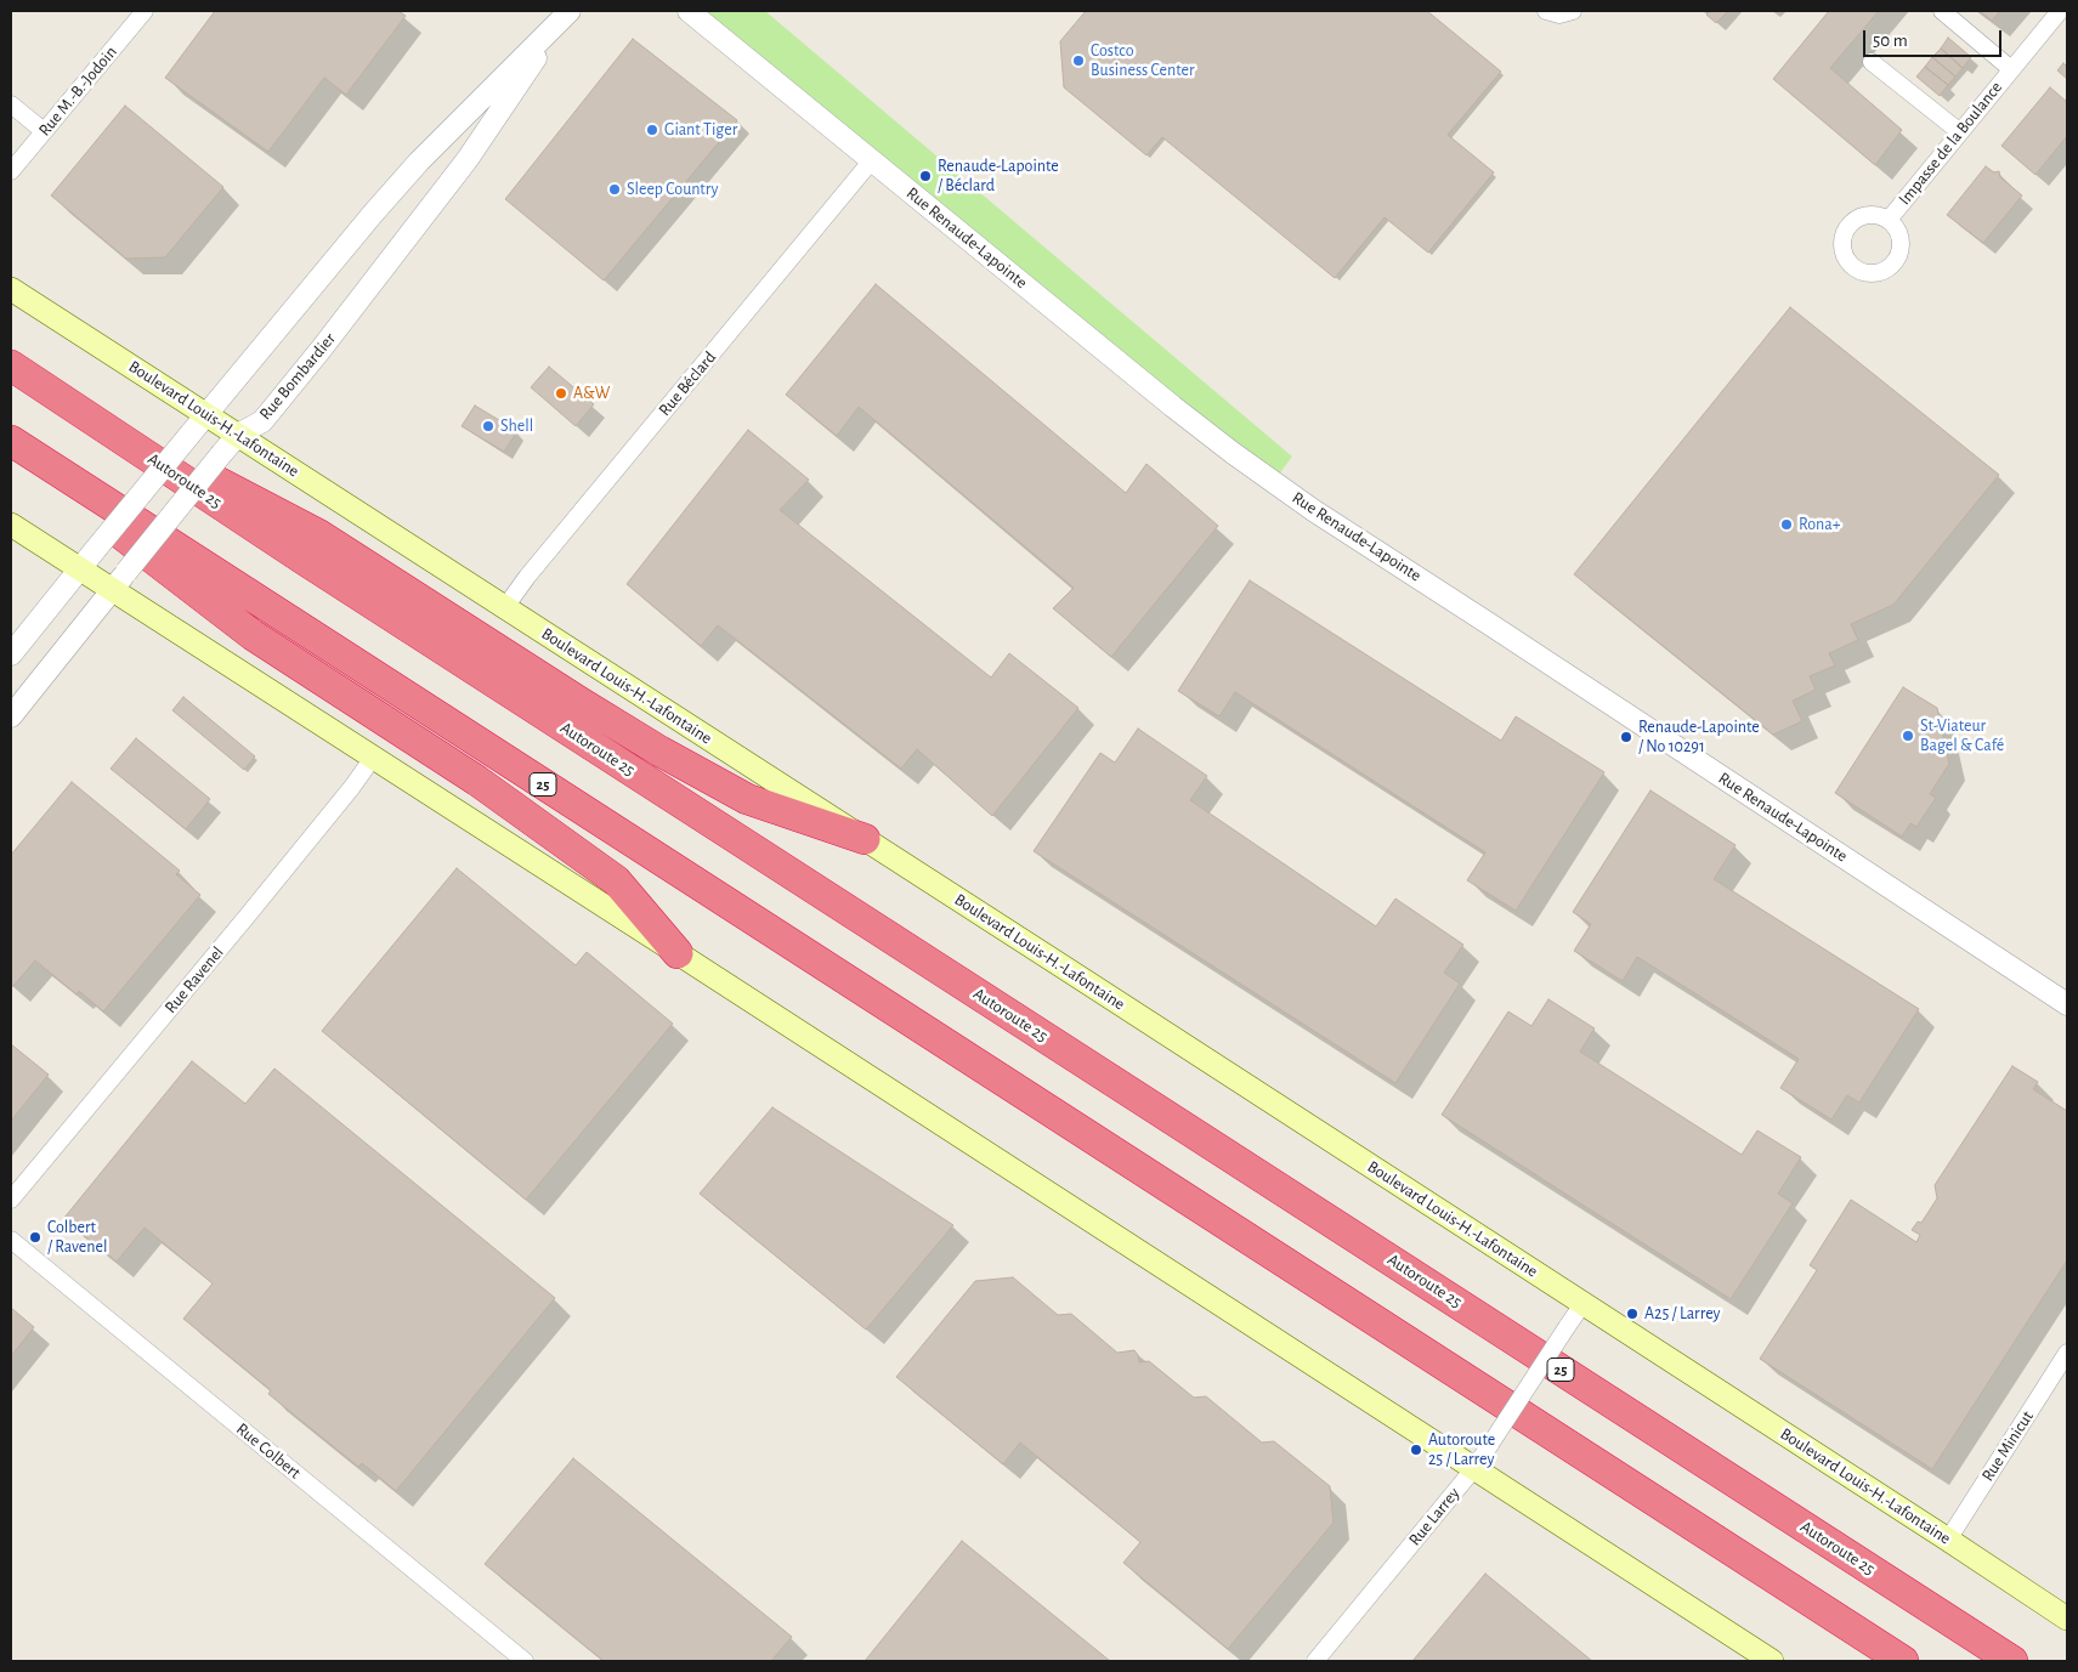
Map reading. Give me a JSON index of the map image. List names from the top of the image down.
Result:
{
  "streets": {
    "highway": ["Autoroute 25", "25"],
    "main road": ["Boulevard Louis-H.-Lafontaine"],
    "street": [
      "Rue M.-B.-Jodoin",
      "Impasse de la Boulance",
      "Rue Renaude-Lapointe",
      "Rue Bombardier",
      "Rue Béclard",
      "Rue Ravenel",
      "Rue Minicut",
      "Rue Colbert",
      "Rue Larrey"
    ]
  },
  "crossings": [
    ["Rue Renaude-Lapointe", "Rue Béclard"],
    ["Rue Bombardier", "Boulevard Louis-H.-Lafontaine"],
    ["Rue Béclard", "Boulevard Louis-H.-Lafontaine"],
    ["Boulevard Louis-H.-Lafontaine", "Rue Minicut"],
    ["Boulevard Louis-H.-Lafontaine", "Rue Larrey"]
  ],
  "places": [
    "Costco Business Center",
    "Giant Tiger",
    "Renaude-Lapointe / Béclard",
    "Sleep Country",
    "A&W",
    "Shell",
    "Rona+",
    "St-Viateur Bagel & Café",
    "Renaude-Lapointe / No 10291",
    "Colbert / Ravenel",
    "A25 / Larrey",
    "Autoroute 25 / Larrey"
  ],
  "scale_bar": "50 m"
}
